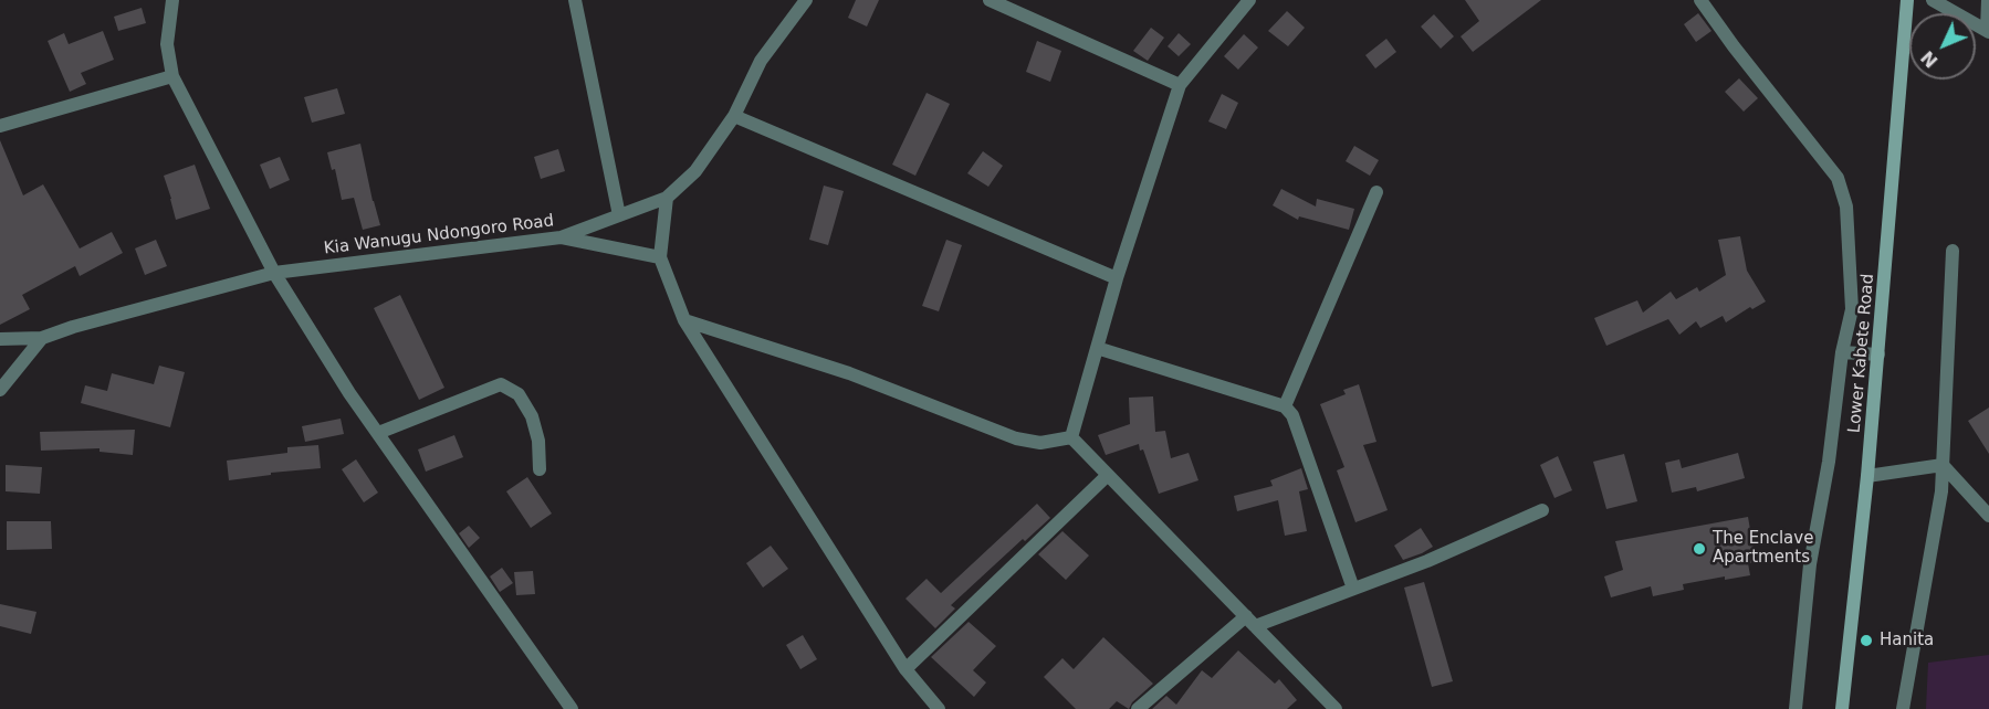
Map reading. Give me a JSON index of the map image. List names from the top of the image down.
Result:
{
  "streets": {
    "main road": ["Lower Kabete Road"],
    "street": ["Kia Wanugu Ndongoro Road"]
  },
  "places": ["The Enclave Apartments", "Hanita"],
  "north": "bottom left"
}
